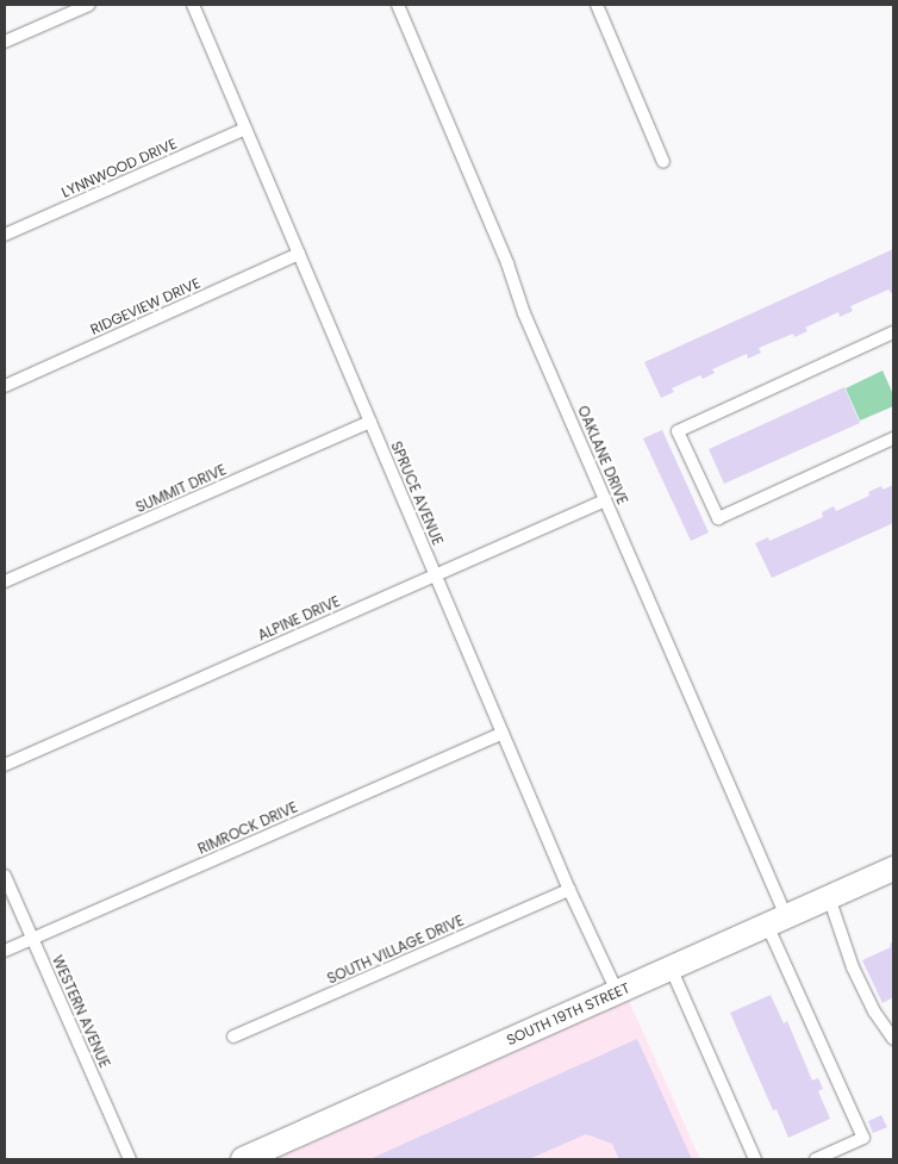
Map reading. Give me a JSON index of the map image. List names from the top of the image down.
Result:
{
  "streets": {
    "street": ["SOUTH 19TH STREET"],
    "lane": [
      "LYNNWOOD DRIVE",
      "RIDGEVIEW DRIVE",
      "OAKLANE DRIVE",
      "SUMMIT DRIVE",
      "SPRUCE AVENUE",
      "ALPINE DRIVE",
      "RIMROCK DRIVE",
      "SOUTH VILLAGE DRIVE",
      "WESTERN AVENUE"
    ]
  },
  "crossings": [
    ["LYNNWOOD DRIVE", "SPRUCE AVENUE"],
    ["RIDGEVIEW DRIVE", "SPRUCE AVENUE"],
    ["OAKLANE DRIVE", "ALPINE DRIVE"],
    ["OAKLANE DRIVE", "SOUTH 19TH STREET"],
    ["SUMMIT DRIVE", "SPRUCE AVENUE"],
    ["SPRUCE AVENUE", "ALPINE DRIVE"],
    ["SPRUCE AVENUE", "RIMROCK DRIVE"],
    ["SPRUCE AVENUE", "SOUTH VILLAGE DRIVE"],
    ["SPRUCE AVENUE", "SOUTH 19TH STREET"],
    ["RIMROCK DRIVE", "WESTERN AVENUE"]
  ]
}
